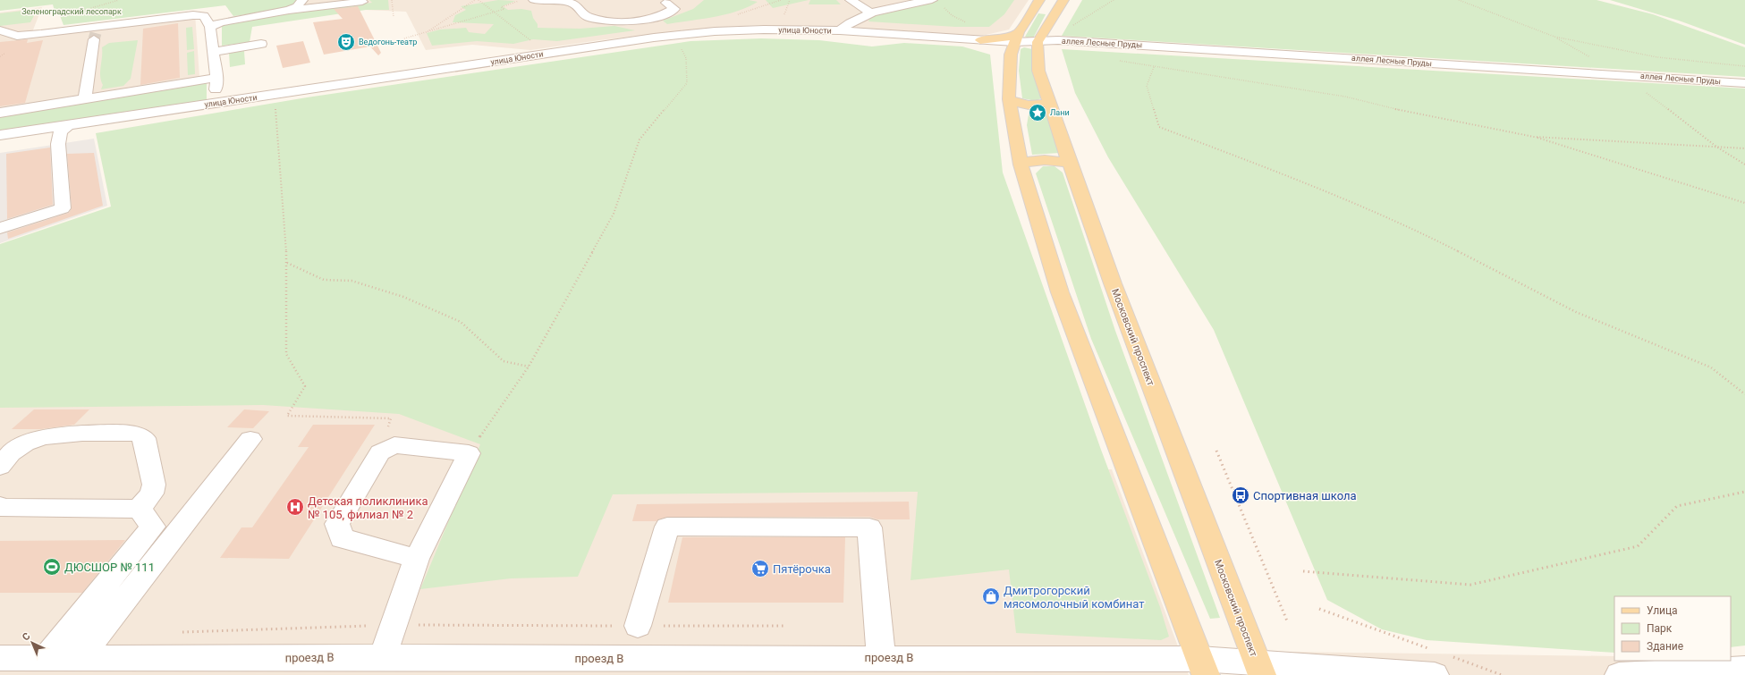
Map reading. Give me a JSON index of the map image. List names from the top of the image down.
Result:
{
  "streets": {
    "main road": ["Московский проспект"],
    "street": ["улица Юности", "аллея Лесные Пруды", "проезд B"]
  },
  "crossings": [
    ["аллея Лесные Пруды", "Московский проспект"],
    ["Московский проспект", "проезд B"]
  ],
  "parks": ["Зеленоградский лесопарк"],
  "places": {
    "theatre": ["Ведогонь-театр"],
    "place": ["Лани"],
    "bus stop": ["Спортивная школа"],
    "hospital": ["Детская поликлиника № 105, филиал № 2"],
    "sports": ["ДЮСШОР № 111"],
    "supermarket": ["Пятёрочка"],
    "shop": ["Дмитрогорский мясомолочный комбинат"]
  },
  "legend": ["Улица", "Парк", "Здание"],
  "north": "top left"
}
